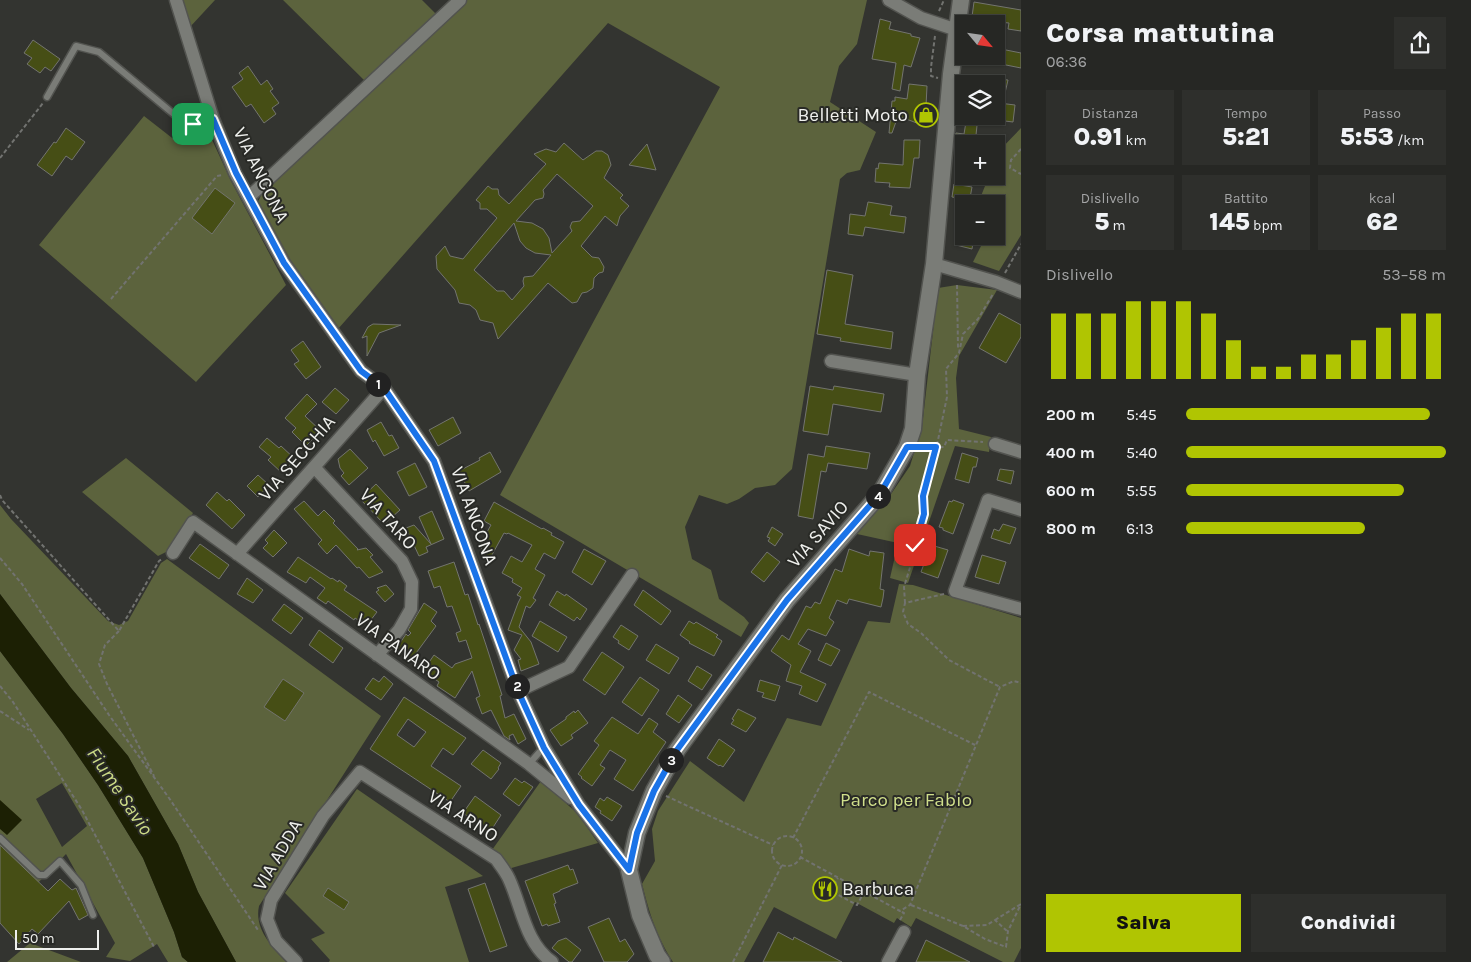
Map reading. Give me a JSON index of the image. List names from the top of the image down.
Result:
{
  "streets": {
    "street": [
      "VIA ANCONA",
      "VIA SECCHIA",
      "VIA TARO",
      "VIA SAVIO",
      "VIA PANARO",
      "VIA ARNO",
      "VIA ADDA"
    ]
  },
  "crossings": [
    ["VIA ANCONA", "VIA SECCHIA"],
    ["VIA ANCONA", "VIA SAVIO"],
    ["VIA ANCONA", "VIA PANARO"],
    ["VIA SECCHIA", "VIA TARO"],
    ["VIA SECCHIA", "VIA PANARO"],
    ["VIA TARO", "VIA PANARO"],
    ["VIA ARNO", "VIA ADDA"]
  ],
  "water": ["Fiume Savio"],
  "parks": ["Parco per Fabio"],
  "places": {
    "shop": ["Belletti Moto"],
    "restaurant": ["Barbuca"]
  },
  "scale_bar": "50 m",
  "north": "bottom right",
  "page": {
    "heading": ["Corsa mattutina", "06:36"],
    "map_buttons": ["+", "−"],
    "stats": [
      ["Distanza", "0.91 km"],
      ["Tempo", "5:21"],
      ["Passo", "5:53 /km"],
      ["Dislivello", "5 m"],
      ["Battito", "145 bpm"],
      ["kcal", "62"]
    ],
    "chart": ["Dislivello", "53–58 m"],
    "pins": [
      "1",
      "4",
      "2",
      "3"
    ],
    "list": [
      {
        "name": "200 m",
        "note": "5:45"
      },
      {
        "name": "400 m",
        "note": "5:40"
      },
      {
        "name": "600 m",
        "note": "5:55"
      },
      {
        "name": "800 m",
        "note": "6:13"
      }
    ],
    "buttons": ["Salva", "Condividi"],
    "scale": "50 m"
  }
}
